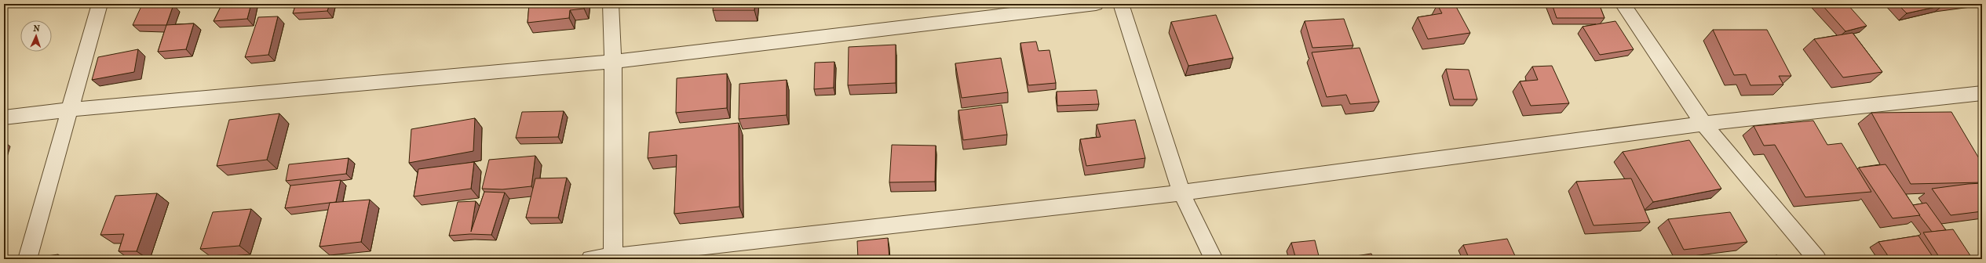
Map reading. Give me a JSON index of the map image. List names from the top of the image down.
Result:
{
  "north": "top"
}
